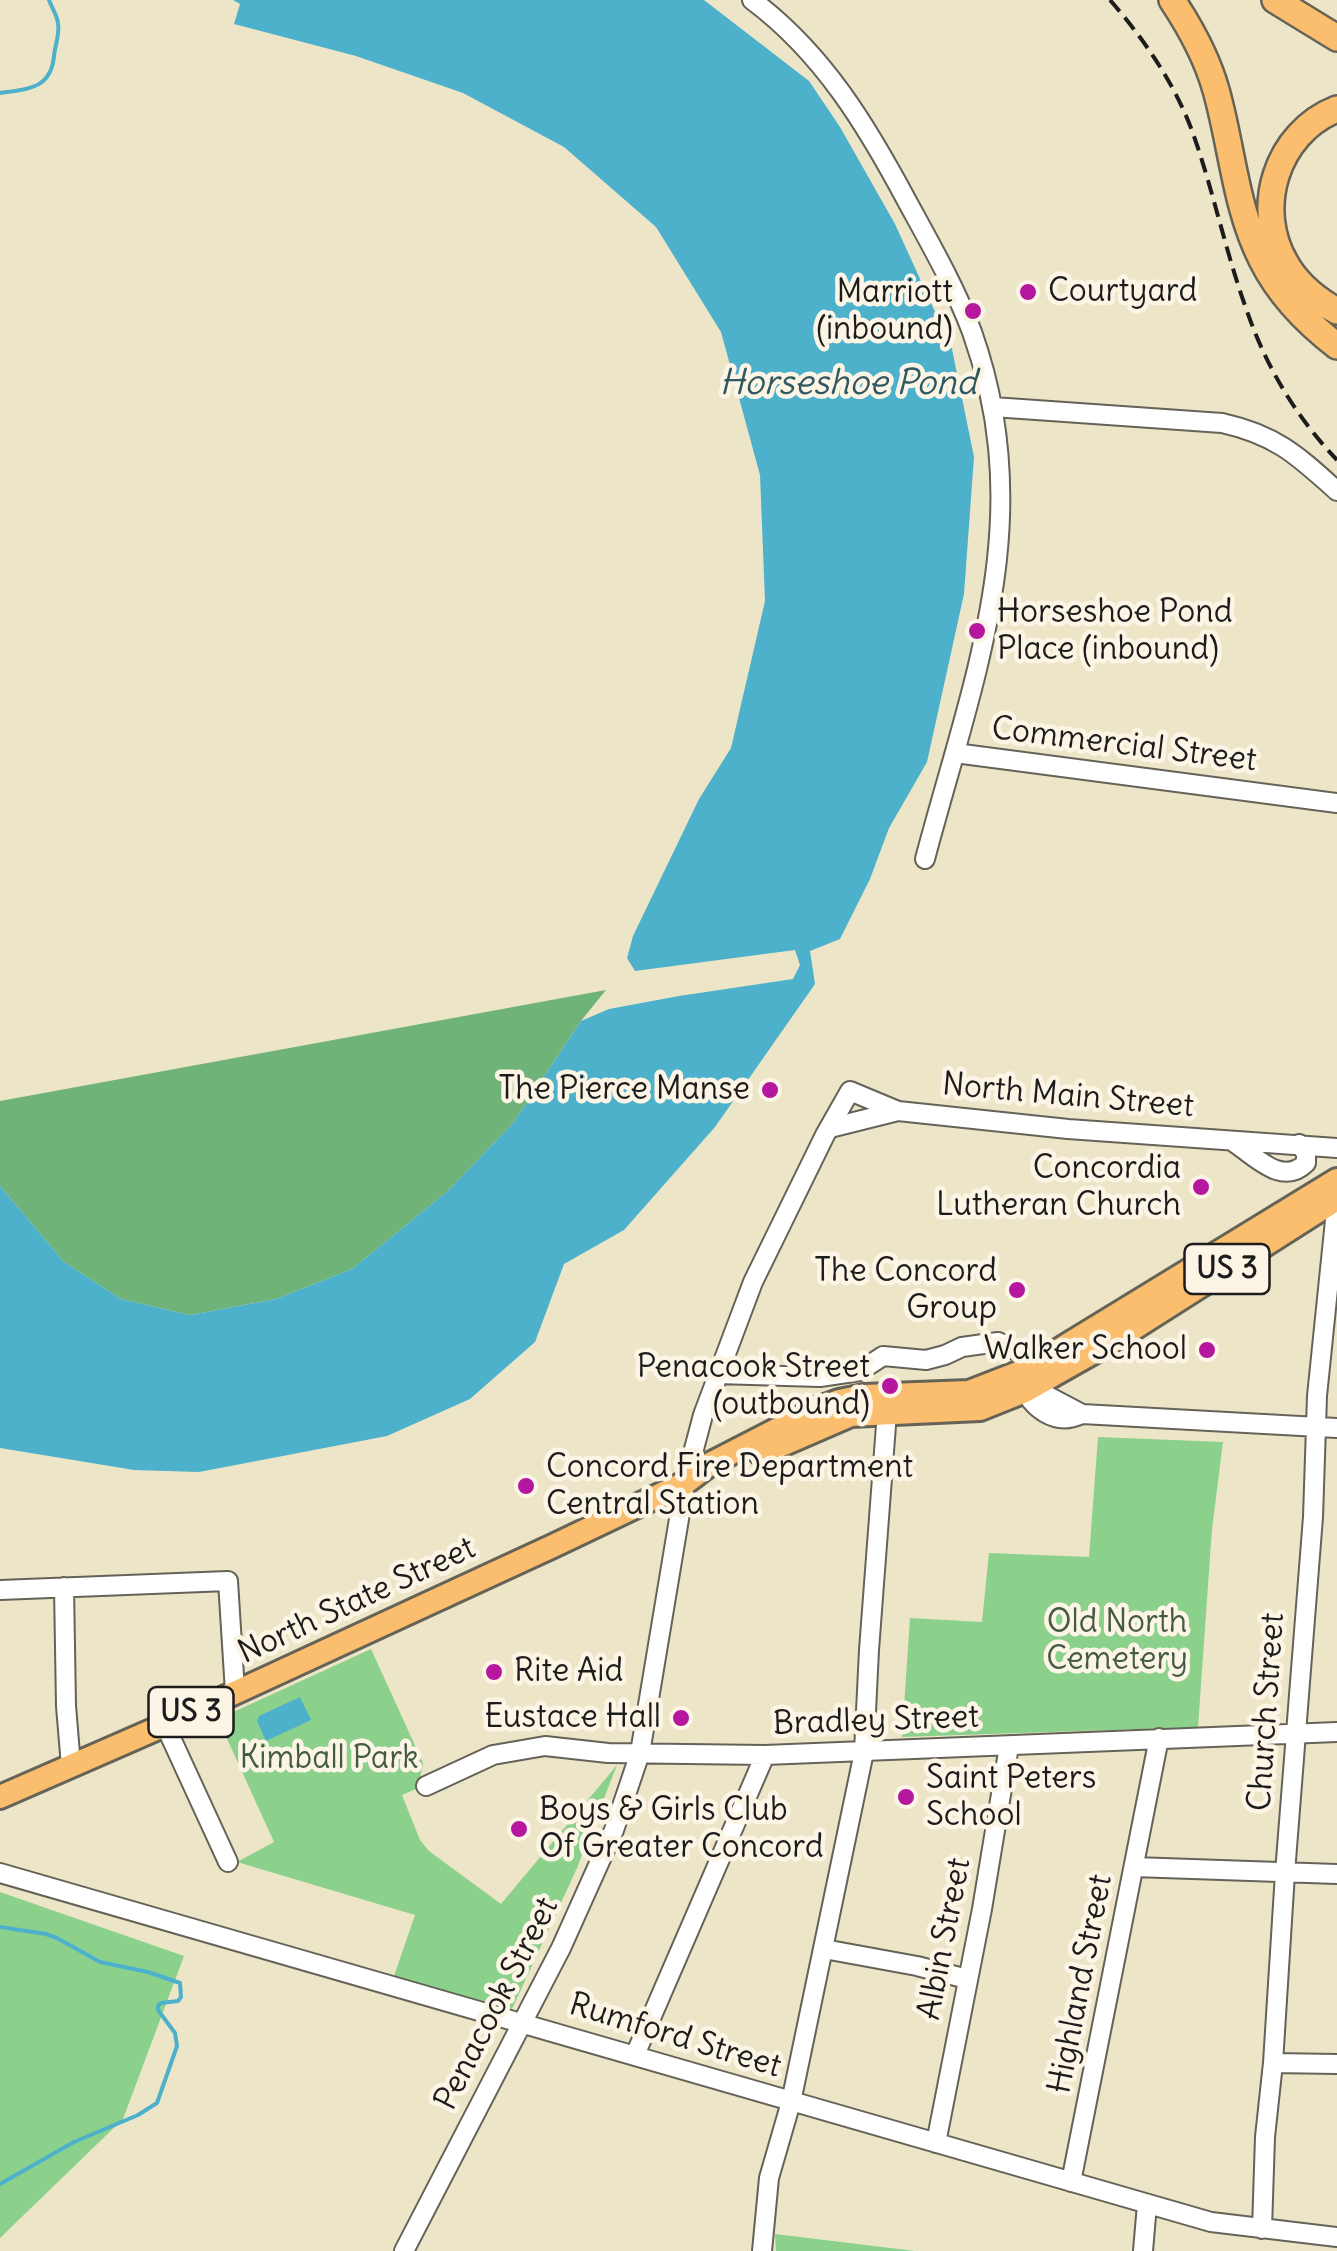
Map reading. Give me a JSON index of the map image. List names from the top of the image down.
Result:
{
  "streets": {
    "main road": ["US 3", "North State Street"],
    "street": [
      "Commercial Street",
      "North Main Street",
      "Church Street",
      "Bradley Street",
      "Albin Street",
      "Highland Street",
      "Penacook Street",
      "Rumford Street"
    ]
  },
  "crossings": [
    ["North Main Street", "Penacook Street"],
    ["US 3", "North State Street"],
    ["US 3", "Church Street"],
    ["North State Street", "Penacook Street"],
    ["Church Street", "Bradley Street"],
    ["Church Street", "Rumford Street"],
    ["Bradley Street", "Albin Street"],
    ["Bradley Street", "Highland Street"],
    ["Bradley Street", "Penacook Street"],
    ["Albin Street", "Rumford Street"],
    ["Highland Street", "Rumford Street"],
    ["Penacook Street", "Rumford Street"]
  ],
  "water": ["Horseshoe Pond"],
  "parks": ["Old North Cemetery", "Kimball Park"],
  "places": [
    "Courtyard",
    "Marriott (inbound)",
    "Horseshoe Pond Place (inbound)",
    "The Pierce Manse",
    "Concordia Lutheran Church",
    "The Concord Group",
    "Walker School",
    "Penacook Street (outbound)",
    "Concord Fire Department Central Station",
    "Rite Aid",
    "Eustace Hall",
    "Saint Peters School",
    "Boys & Girls Club Of Greater Concord"
  ]
}
